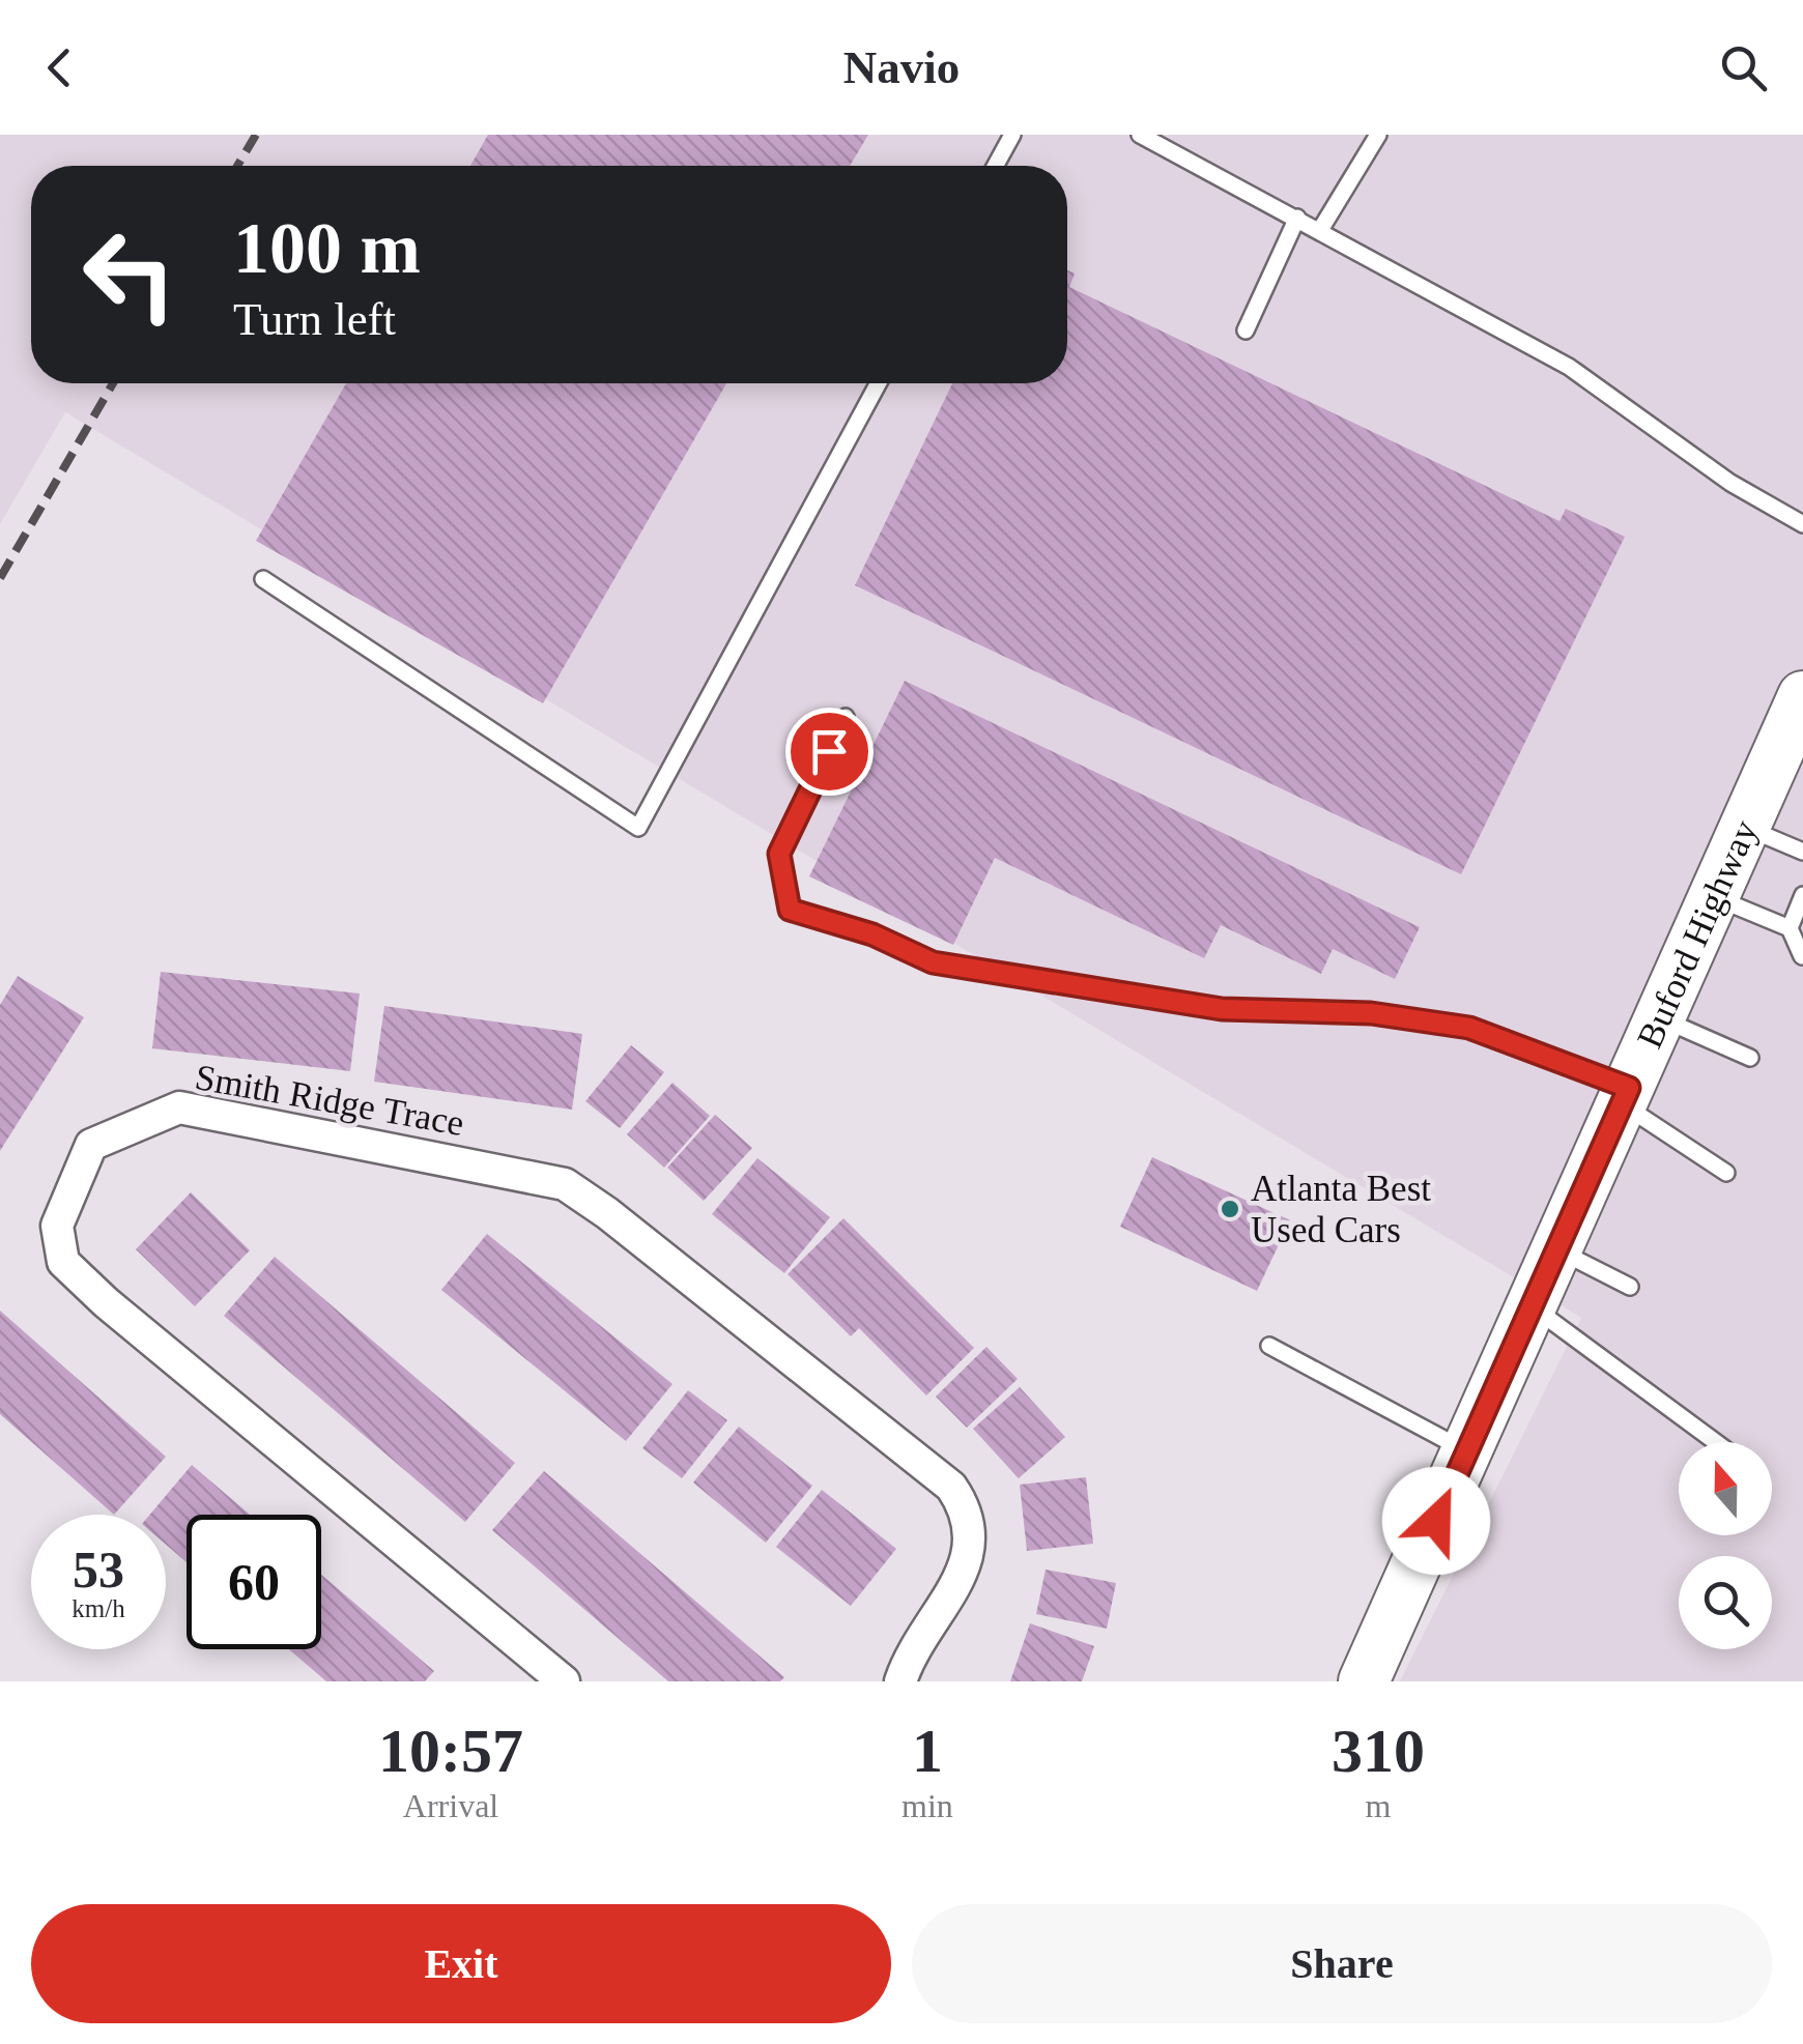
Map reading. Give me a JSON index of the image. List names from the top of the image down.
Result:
{
  "streets": {
    "main road": ["Buford Highway"],
    "street": ["Smith Ridge Trace"]
  },
  "places": ["Atlanta Best Used Cars"],
  "north": "top",
  "page": {
    "header": "Navio",
    "turn": ["100 m", "Turn left"],
    "speed": "53 km/h",
    "limit": "60",
    "eta": [
      "10:57",
      "Arrival",
      "1",
      "min",
      "310",
      "m"
    ],
    "buttons": ["Exit", "Share"]
  }
}
